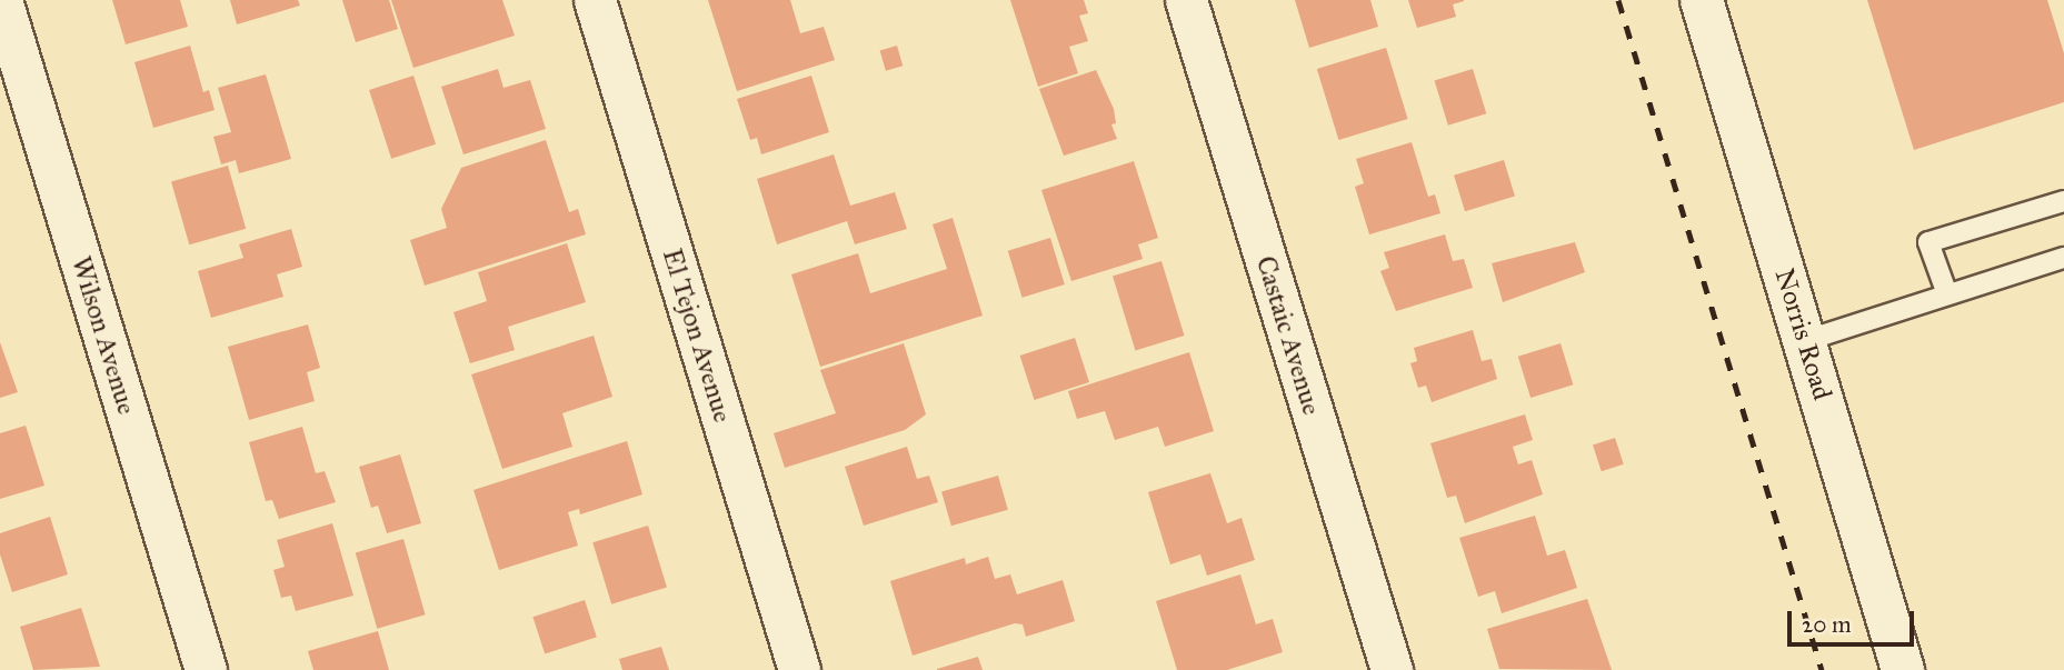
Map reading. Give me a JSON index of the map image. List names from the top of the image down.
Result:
{
  "streets": {
    "street": [
      "Norris Road",
      "Wilson Avenue",
      "El Tejon Avenue",
      "Castaic Avenue"
    ]
  },
  "scale_bar": "20 m"
}
